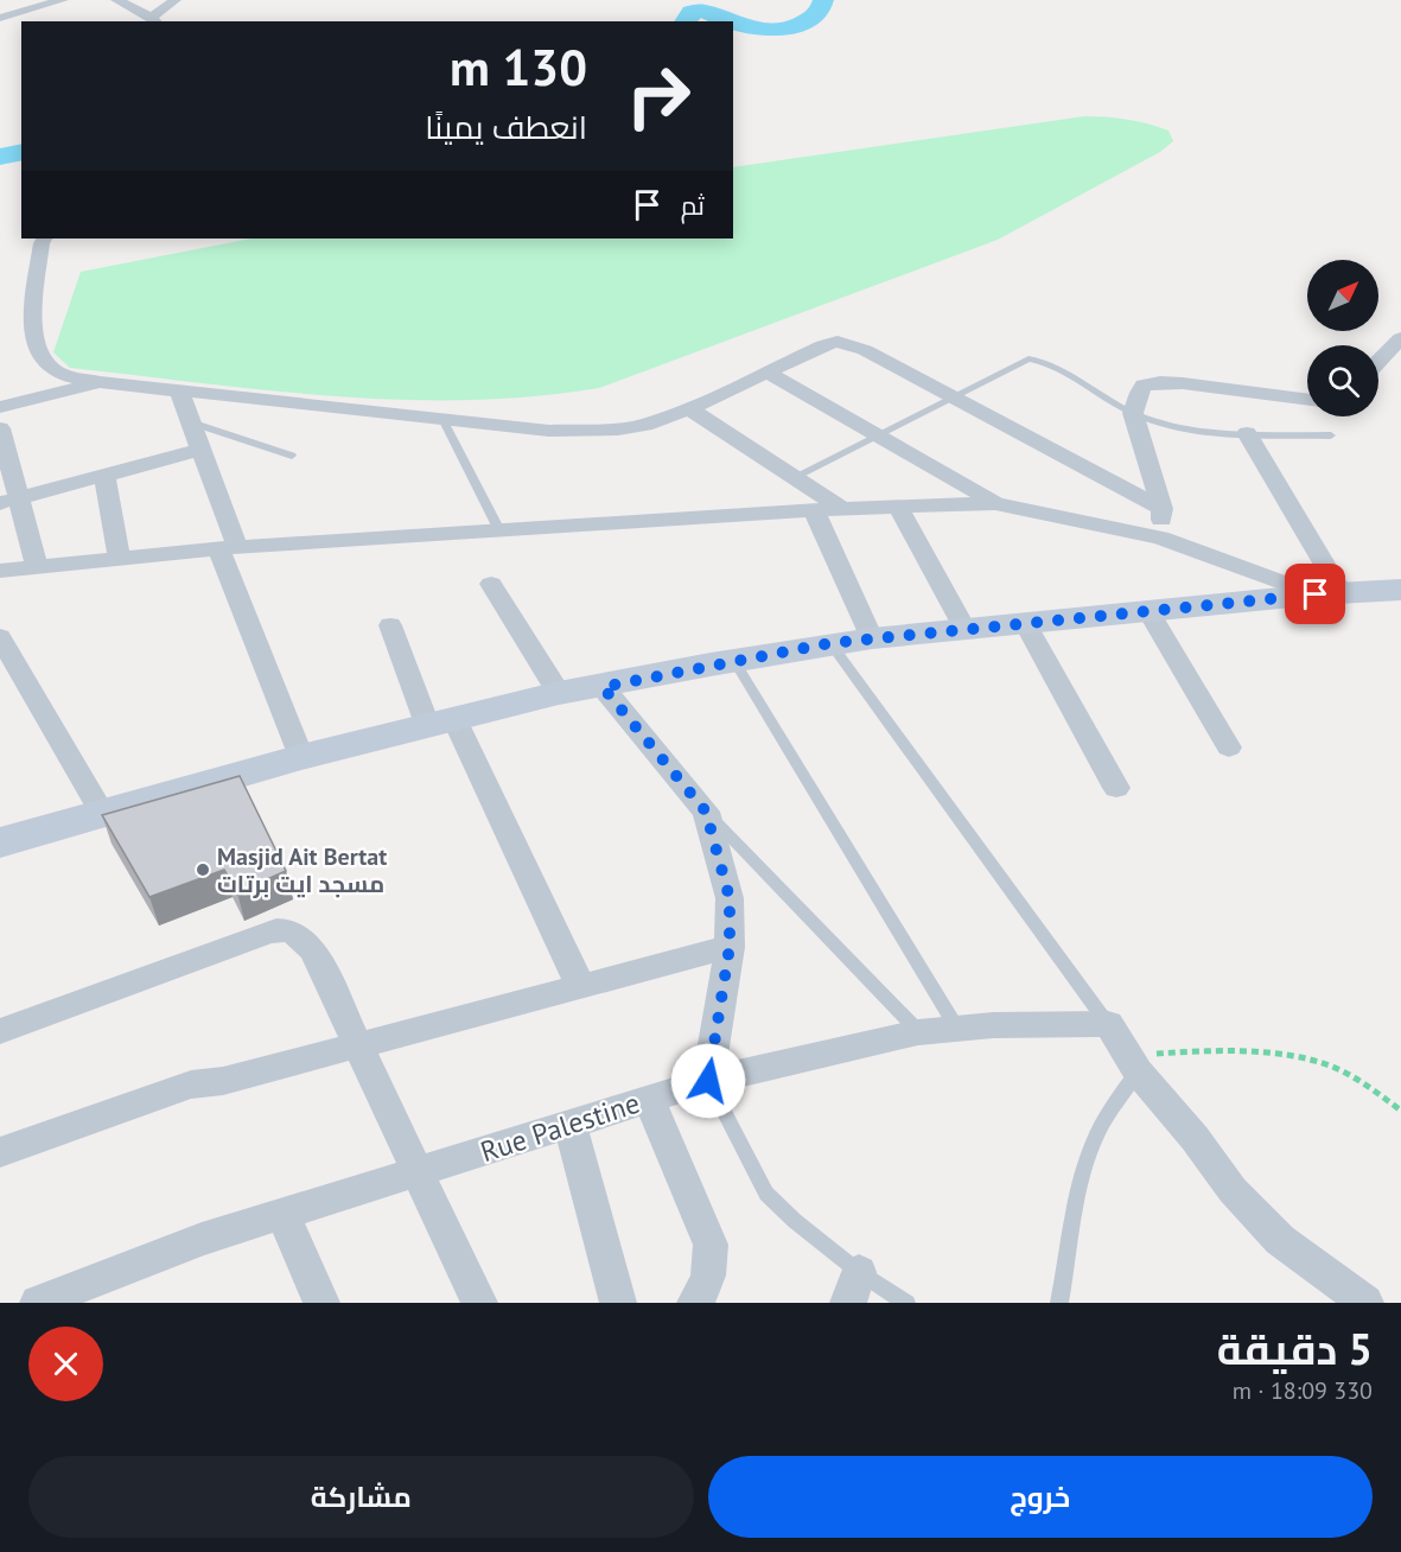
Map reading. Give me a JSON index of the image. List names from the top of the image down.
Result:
{
  "streets": {
    "street": ["Rue Palestine"]
  },
  "places": ["Masjid Ait Bertat مسجد ايت برتات"],
  "north": "top right",
  "page": {
    "turn": ["130 m", "انعطف يمينًا"],
    "then": "ثم",
    "heading": ["5 دقيقة", "330 m · 18:09"],
    "buttons": ["خروج", "مشاركة"]
  }
}
